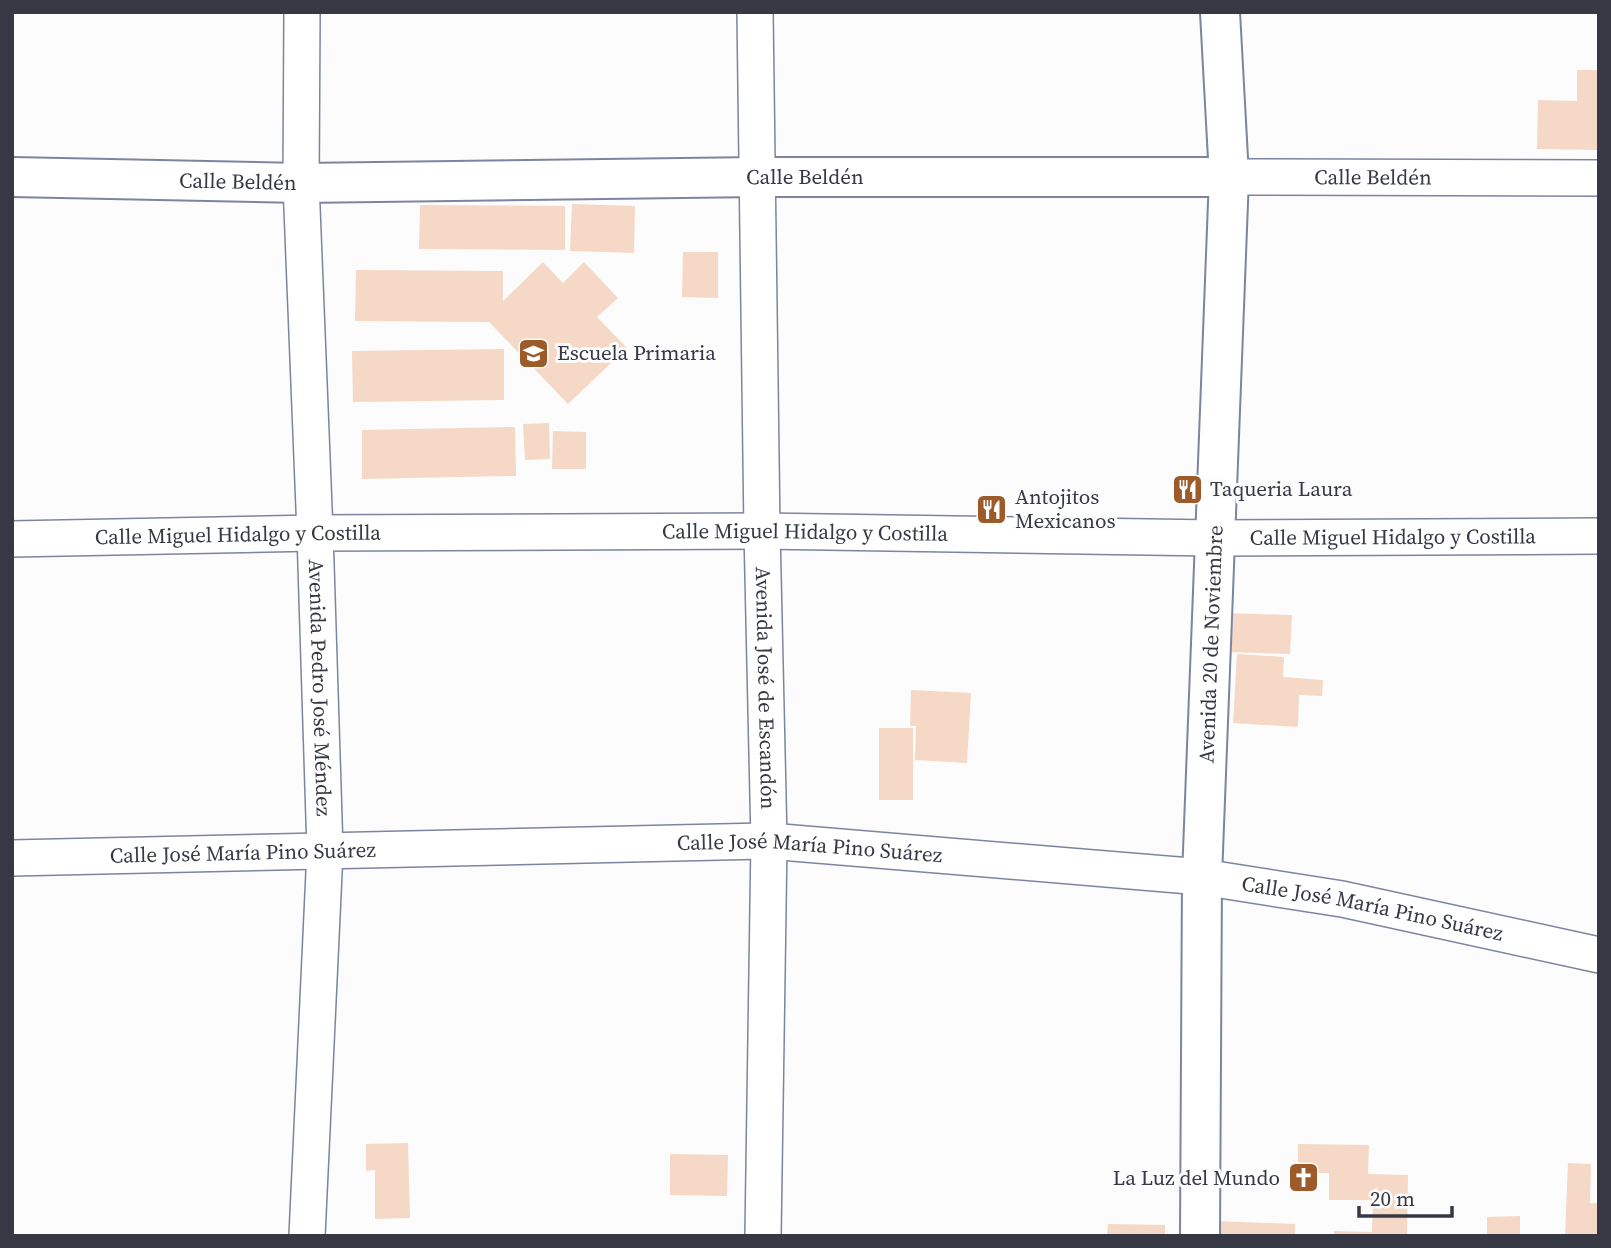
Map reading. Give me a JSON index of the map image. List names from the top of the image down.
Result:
{
  "streets": {
    "main road": ["Calle Beldén", "Avenida 20 de Noviembre"],
    "street": [
      "Calle Miguel Hidalgo y Costilla",
      "Avenida Pedro José Méndez",
      "Avenida José de Escandón",
      "Calle José María Pino Suárez"
    ]
  },
  "crossings": [
    ["Calle Beldén", "Avenida 20 de Noviembre"],
    ["Calle Beldén", "Avenida Pedro José Méndez"],
    ["Calle Beldén", "Avenida José de Escandón"],
    ["Calle Miguel Hidalgo y Costilla", "Avenida 20 de Noviembre"],
    ["Calle Miguel Hidalgo y Costilla", "Avenida Pedro José Méndez"],
    ["Calle Miguel Hidalgo y Costilla", "Avenida José de Escandón"],
    ["Avenida 20 de Noviembre", "Calle José María Pino Suárez"],
    ["Avenida Pedro José Méndez", "Calle José María Pino Suárez"],
    ["Avenida José de Escandón", "Calle José María Pino Suárez"]
  ],
  "places": {
    "school or university": ["Escuela Primaria"],
    "restaurant": ["Taqueria Laura", "Antojitos Mexicanos"],
    "church": ["La Luz del Mundo"]
  },
  "scale_bar": "20 m"
}
